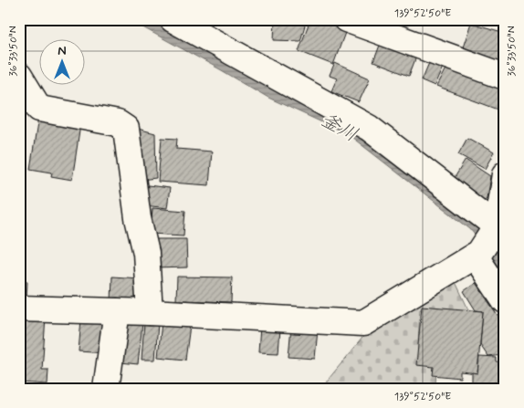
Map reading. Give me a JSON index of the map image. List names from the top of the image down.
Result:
{
  "water": ["釜川"],
  "north": "top",
  "coordinates": ["139°52'50\"E", "36°33'50\"N"]
}
